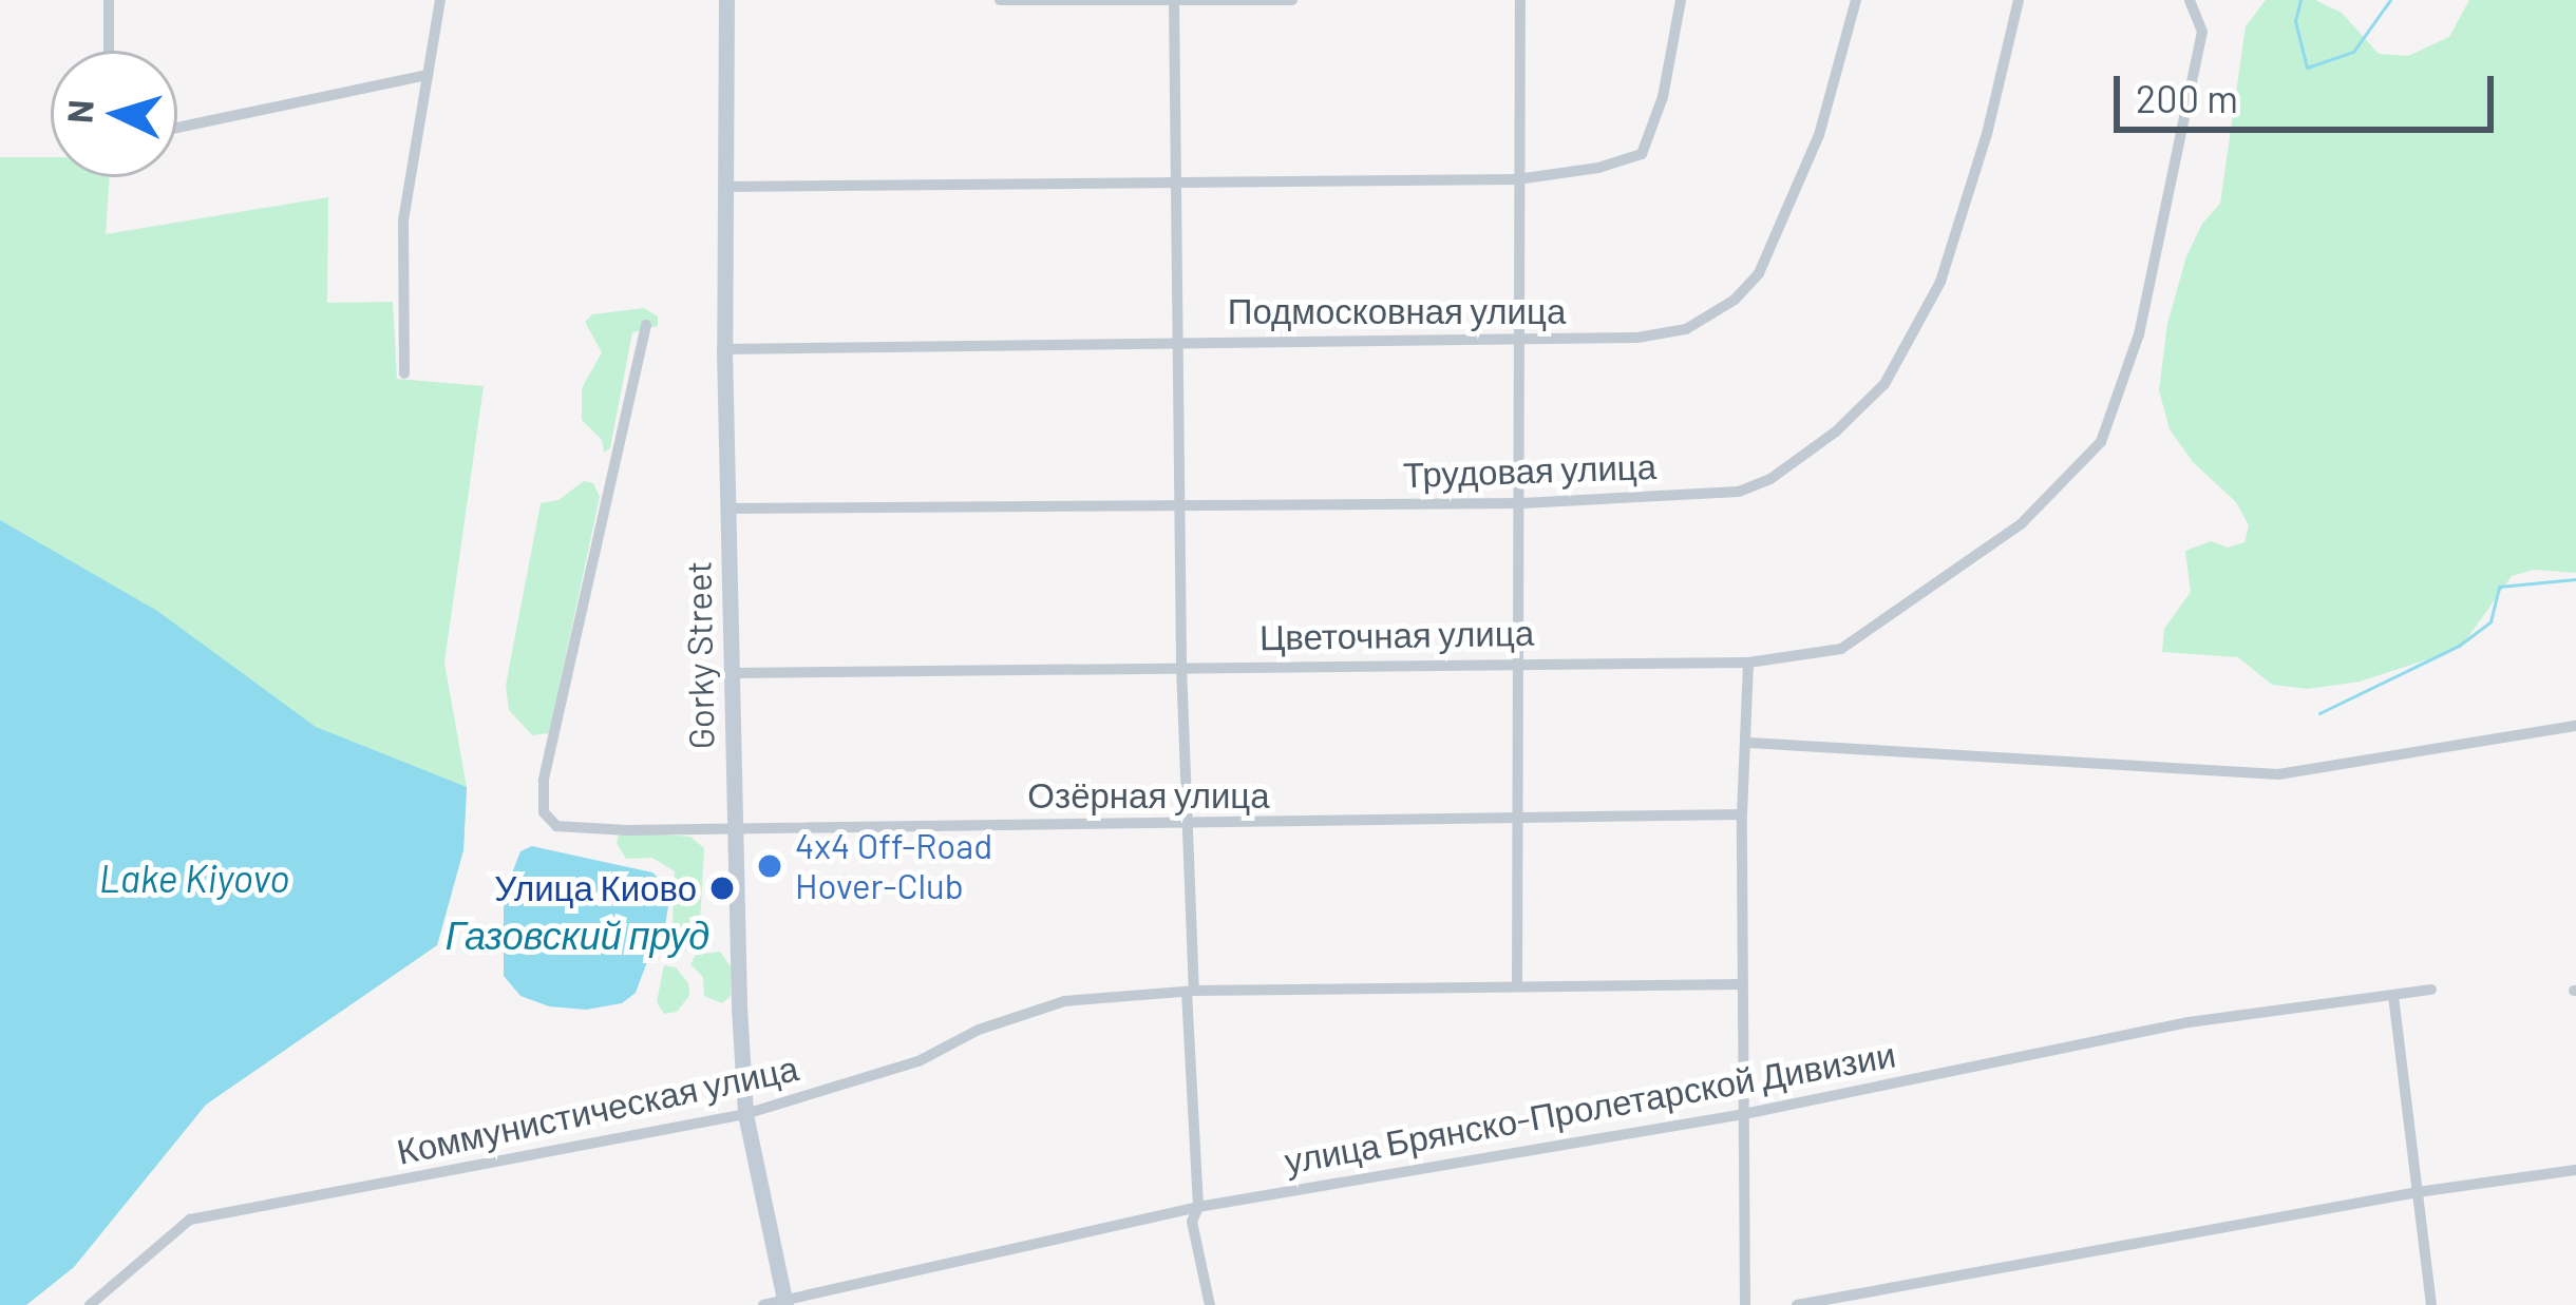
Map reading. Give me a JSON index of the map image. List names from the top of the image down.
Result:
{
  "streets": {
    "street": [
      "Подмосковная улица",
      "Трудовая улица",
      "Цветочная улица",
      "Gorky Street",
      "Озёрная улица",
      "улица Брянско-Пролетарской Дивизии",
      "Коммунистическая улица"
    ]
  },
  "crossings": [
    ["Подмосковная улица", "Gorky Street"],
    ["Трудовая улица", "Gorky Street"],
    ["Цветочная улица", "Gorky Street"],
    ["Gorky Street", "Озёрная улица"],
    ["Gorky Street", "улица Брянско-Пролетарской Дивизии"],
    ["Gorky Street", "Коммунистическая улица"]
  ],
  "water": ["Lake Kiyovo", "Газовский пруд"],
  "places": ["4x4 Off-Road Hover-Club", "Улица Киово"],
  "scale_bar": "200 m",
  "north": "left"
}
